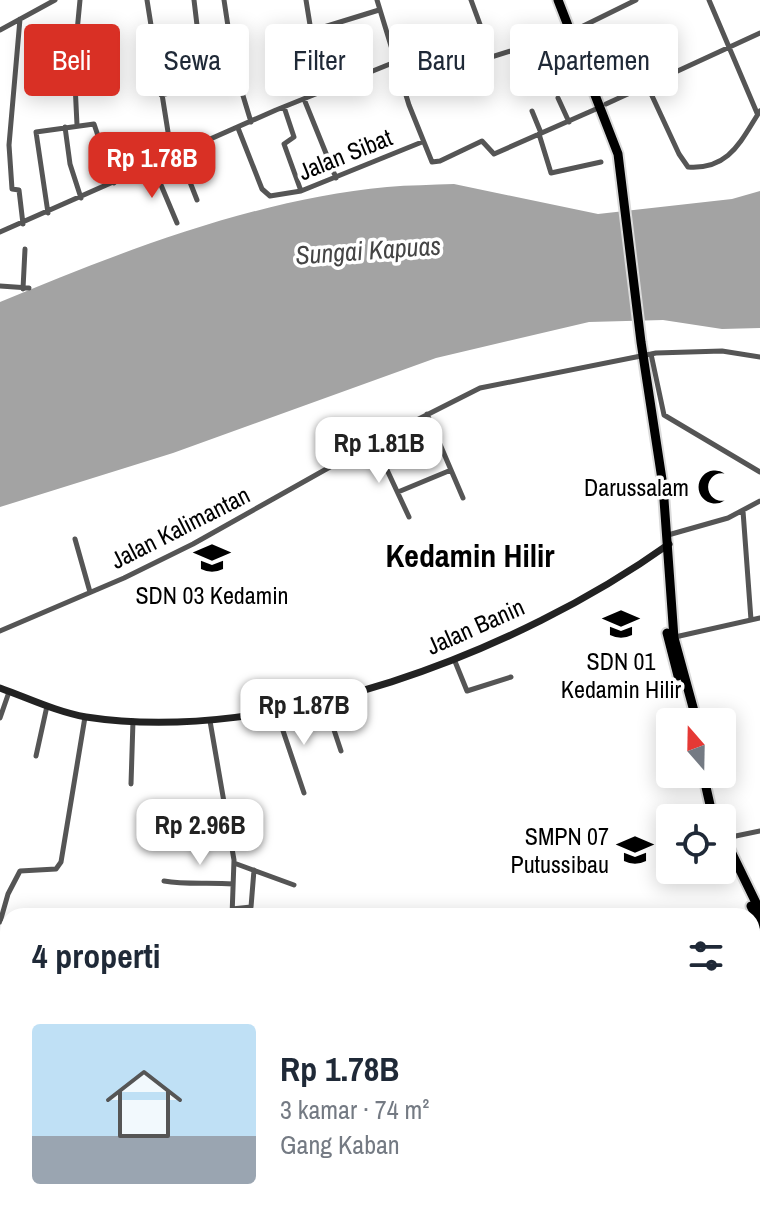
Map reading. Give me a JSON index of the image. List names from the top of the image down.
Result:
{
  "streets": {
    "street": ["Jalan Sibat", "Jalan Kalimantan", "Jalan Banin"]
  },
  "districts": ["Kedamin Hilir"],
  "water": ["Sungai Kapuas"],
  "places": {
    "mosque": ["Darussalam"],
    "school or university": ["SDN 03 Kedamin", "SDN 01 Kedamin Hilir", "SMPN 07 Putussibau"]
  },
  "north": "top",
  "page": {
    "chip": [
      "Beli",
      "Sewa",
      "Filter",
      "Baru",
      "Apartemen"
    ],
    "price": [
      "Rp 1.78B",
      "Rp 1.81B",
      "Rp 1.87B",
      "Rp 2.96B"
    ],
    "heading": "4 properti",
    "list": [
      {
        "name": "Rp 1.78B",
        "note": "3 kamar · 74 m² · Gang Kaban"
      }
    ]
  }
}
